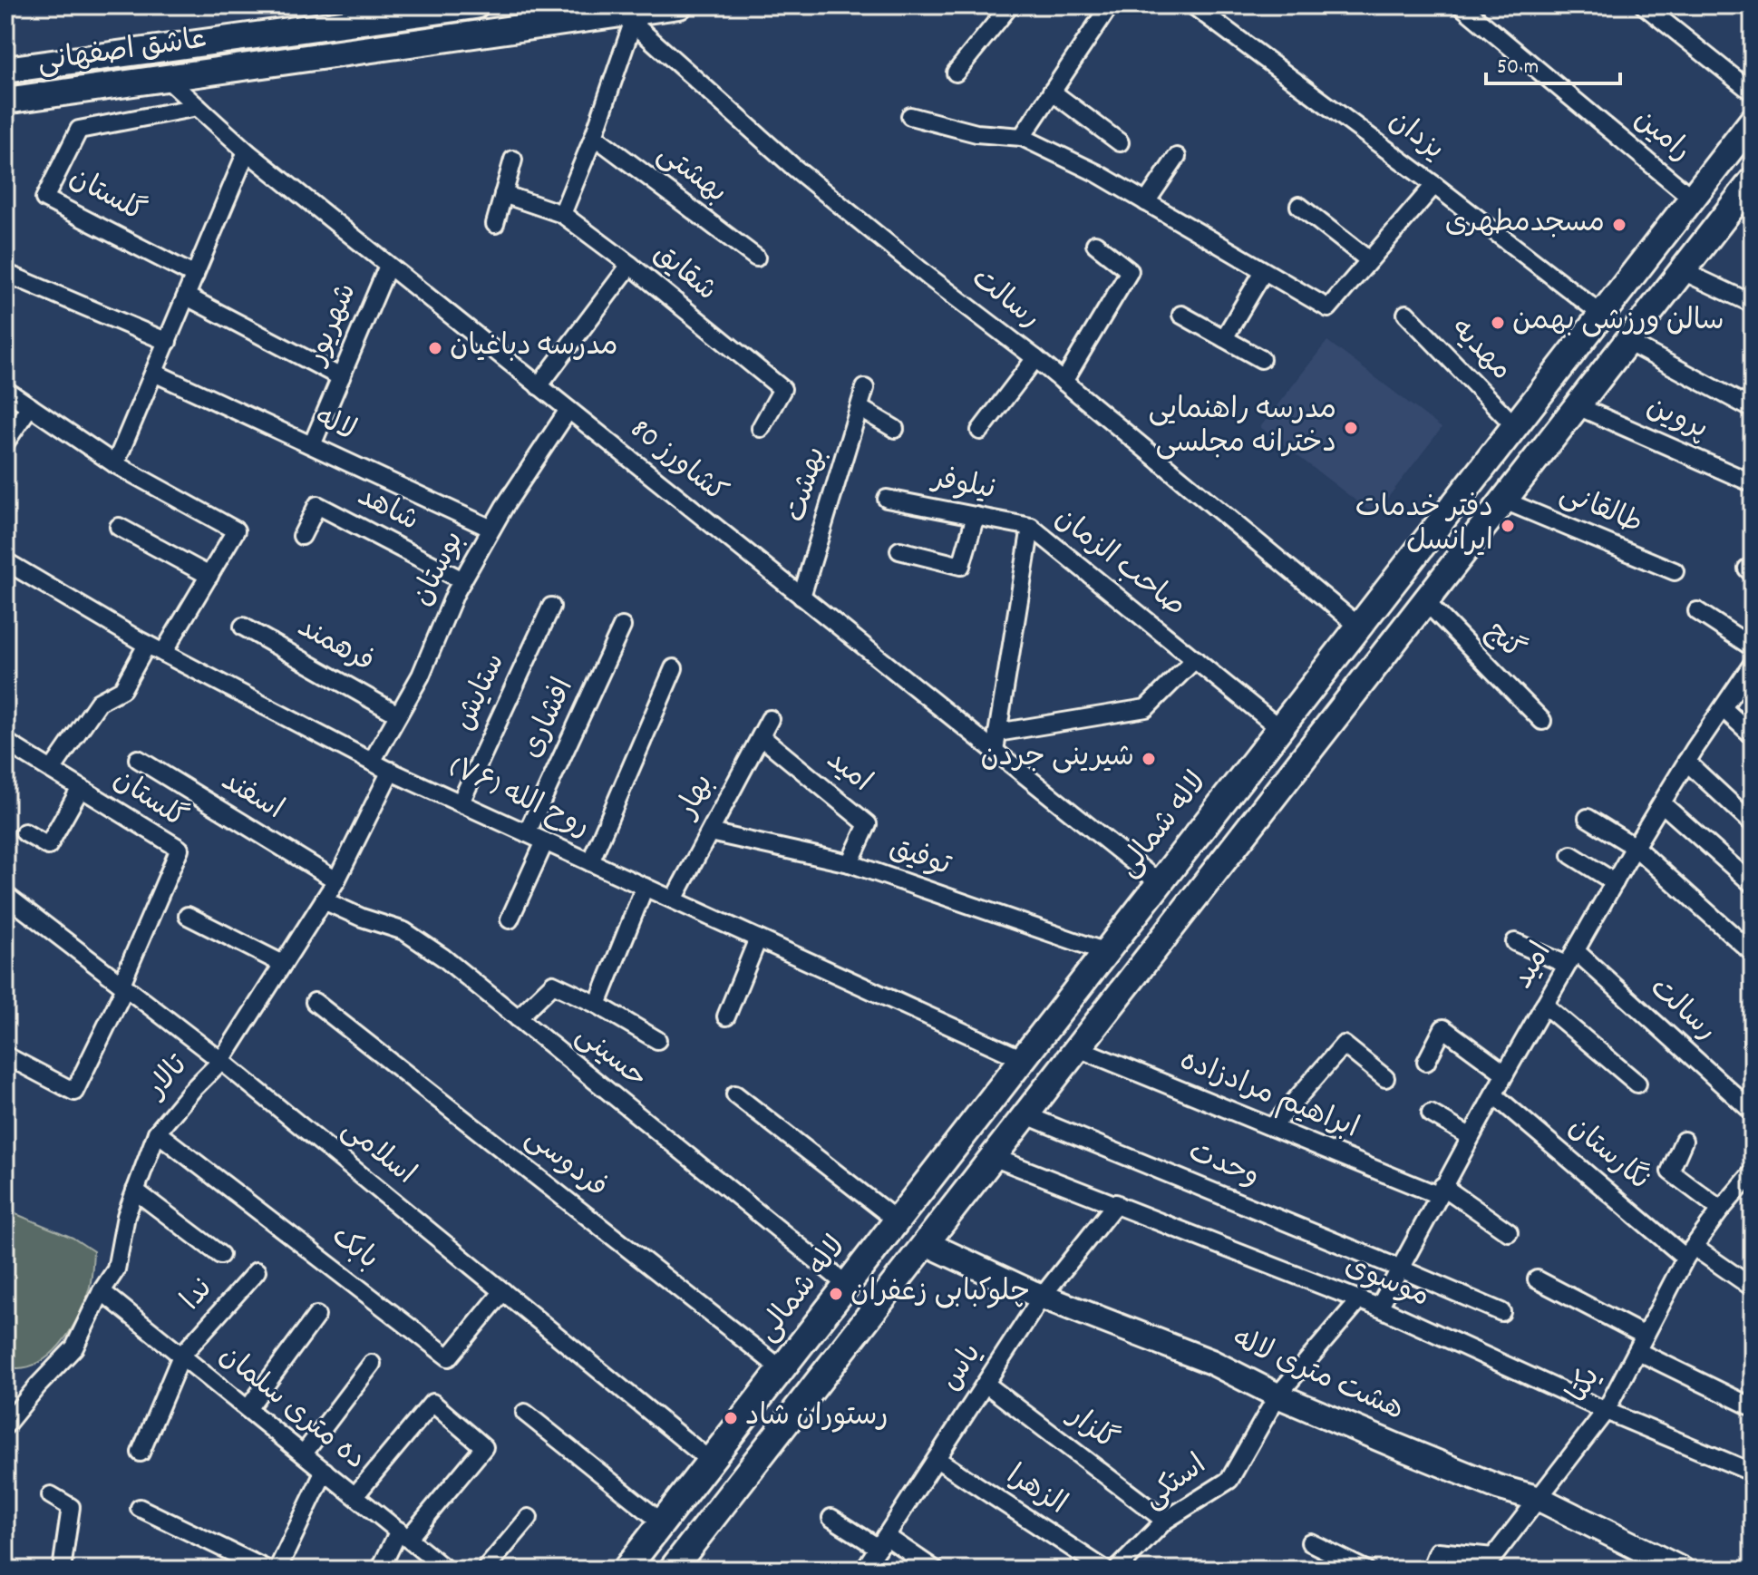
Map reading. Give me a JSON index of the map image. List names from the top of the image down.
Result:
{
  "streets": {
    "main road": ["عاشق اصفهانی", "لاله شمالی"],
    "street": [
      "یزدان",
      "رامین",
      "بهشتی",
      "گلستان",
      "شقایق",
      "رسالت",
      "شهریور",
      "مهدیه",
      "پروین",
      "لاله",
      "کشاورز 80",
      "بهشت",
      "نیلوفر",
      "شاهد",
      "طالقانی",
      "صاحب الزمان",
      "بوستان",
      "گنج",
      "فرهمند",
      "ستایش",
      "افشاری",
      "امید",
      "اسفند",
      "بهار",
      "روح الله (۷۶)",
      "توفیق",
      "حسینی",
      "تالار",
      "ابراهیم مرادزاده",
      "اسلامی",
      "نگارستان",
      "فردوسی",
      "وحدت",
      "بابک",
      "موسوی",
      "ندا",
      "یاس",
      "هشت متری لاله",
      "یکتا",
      "ده متری سلمان",
      "گلزار",
      "استکی",
      "الزهرا"
    ]
  },
  "crossings": [
    ["عاشق اصفهانی", "رسالت"],
    ["عاشق اصفهانی", "کشاورز 80"],
    ["یزدان", "لاله شمالی"],
    ["رامین", "لاله شمالی"],
    ["گلستان", "کشاورز 80"],
    ["گلستان", "اسلامی"],
    ["رسالت", "امید"],
    ["رسالت", "لاله شمالی"],
    ["شهریور", "لاله"],
    ["شهریور", "کشاورز 80"],
    ["مهدیه", "لاله شمالی"],
    ["لاله", "بوستان"],
    ["کشاورز 80", "بهشت"],
    ["کشاورز 80", "صاحب الزمان"],
    ["کشاورز 80", "بوستان"],
    ["کشاورز 80", "لاله شمالی"],
    ["نیلوفر", "صاحب الزمان"],
    ["شاهد", "بوستان"],
    ["صاحب الزمان", "لاله شمالی"],
    ["بوستان", "فرهمند"],
    ["بوستان", "روح الله (۷۶)"],
    ["ستایش", "روح الله (۷۶)"],
    ["افشاری", "روح الله (۷۶)"],
    ["امید", "بهار"],
    ["امید", "توفیق"],
    ["امید", "ابراهیم مرادزاده"],
    ["امید", "نگارستان"],
    ["امید", "وحدت"],
    ["امید", "موسوی"],
    ["اسفند", "تالار"],
    ["بهار", "روح الله (۷۶)"],
    ["بهار", "توفیق"],
    ["روح الله (۷۶)", "لاله شمالی"],
    ["روح الله (۷۶)", "تالار"],
    ["لاله شمالی", "توفیق"],
    ["لاله شمالی", "حسینی"],
    ["لاله شمالی", "اسلامی"],
    ["لاله شمالی", "فردوسی"],
    ["حسینی", "تالار"],
    ["تالار", "اسلامی"],
    ["تالار", "بابک"],
    ["تالار", "ده متری سلمان"],
    ["اسلامی", "بابک"],
    ["نگارستان", "یکتا"],
    ["موسوی", "یاس"],
    ["موسوی", "یکتا"],
    ["موسوی", "استکی"],
    ["ندا", "ده متری سلمان"],
    ["یاس", "هشت متری لاله"],
    ["یاس", "گلزار"],
    ["یاس", "الزهرا"],
    ["هشت متری لاله", "یکتا"],
    ["هشت متری لاله", "استکی"],
    ["گلزار", "استکی"]
  ],
  "places": [
    "مسجدمطهری",
    "سالن ورزشی بهمن",
    "مدرسه دباغیان",
    "مدرسه راهنمایی دخترانه مجلسی",
    "دفتر خدمات ایرانسل",
    "شیرینی جردن",
    "چلوکبابی زعفران",
    "رستوران شاد"
  ],
  "scale_bar": "50 m"
}
